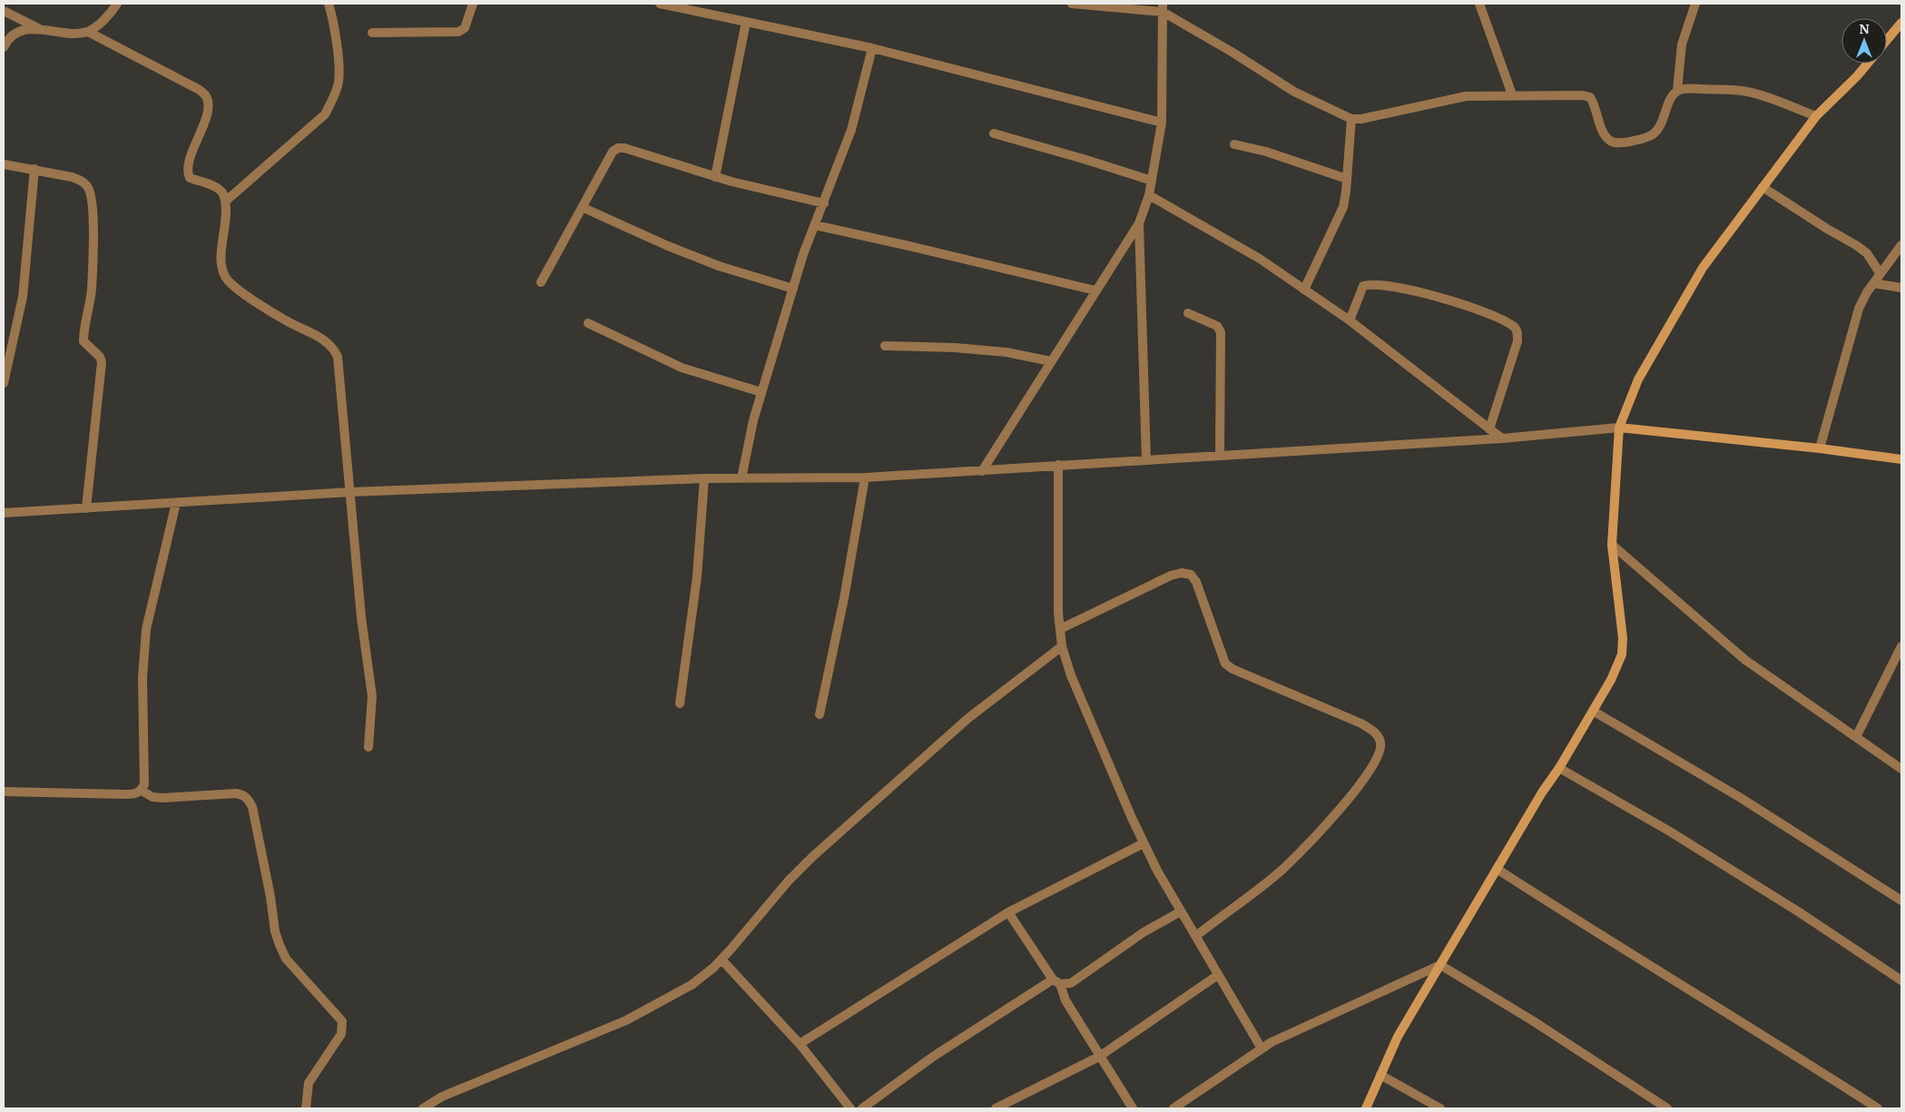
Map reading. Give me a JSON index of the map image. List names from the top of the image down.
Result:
{
  "north": "top"
}
